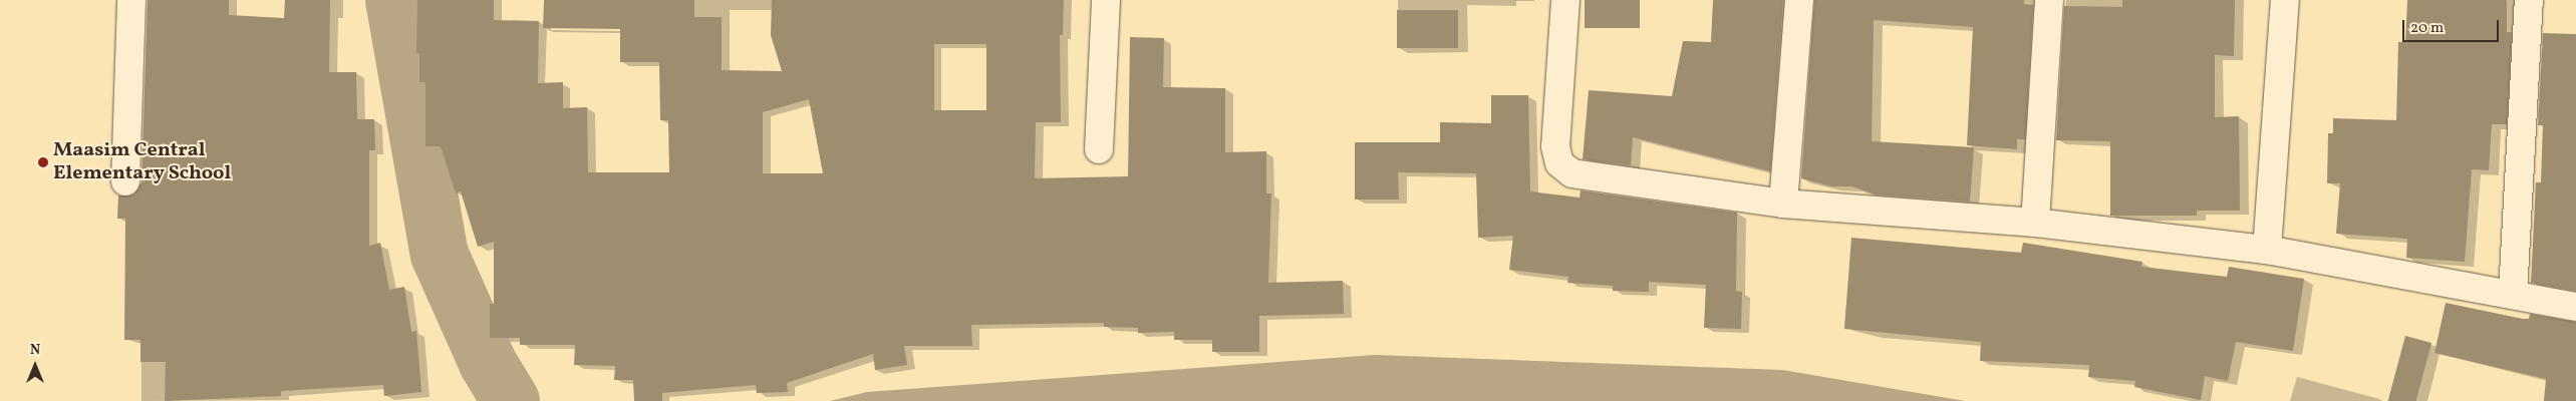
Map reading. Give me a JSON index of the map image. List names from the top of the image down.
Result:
{
  "places": ["Maasim Central Elementary School"],
  "scale_bar": "20 m",
  "north": "top"
}
